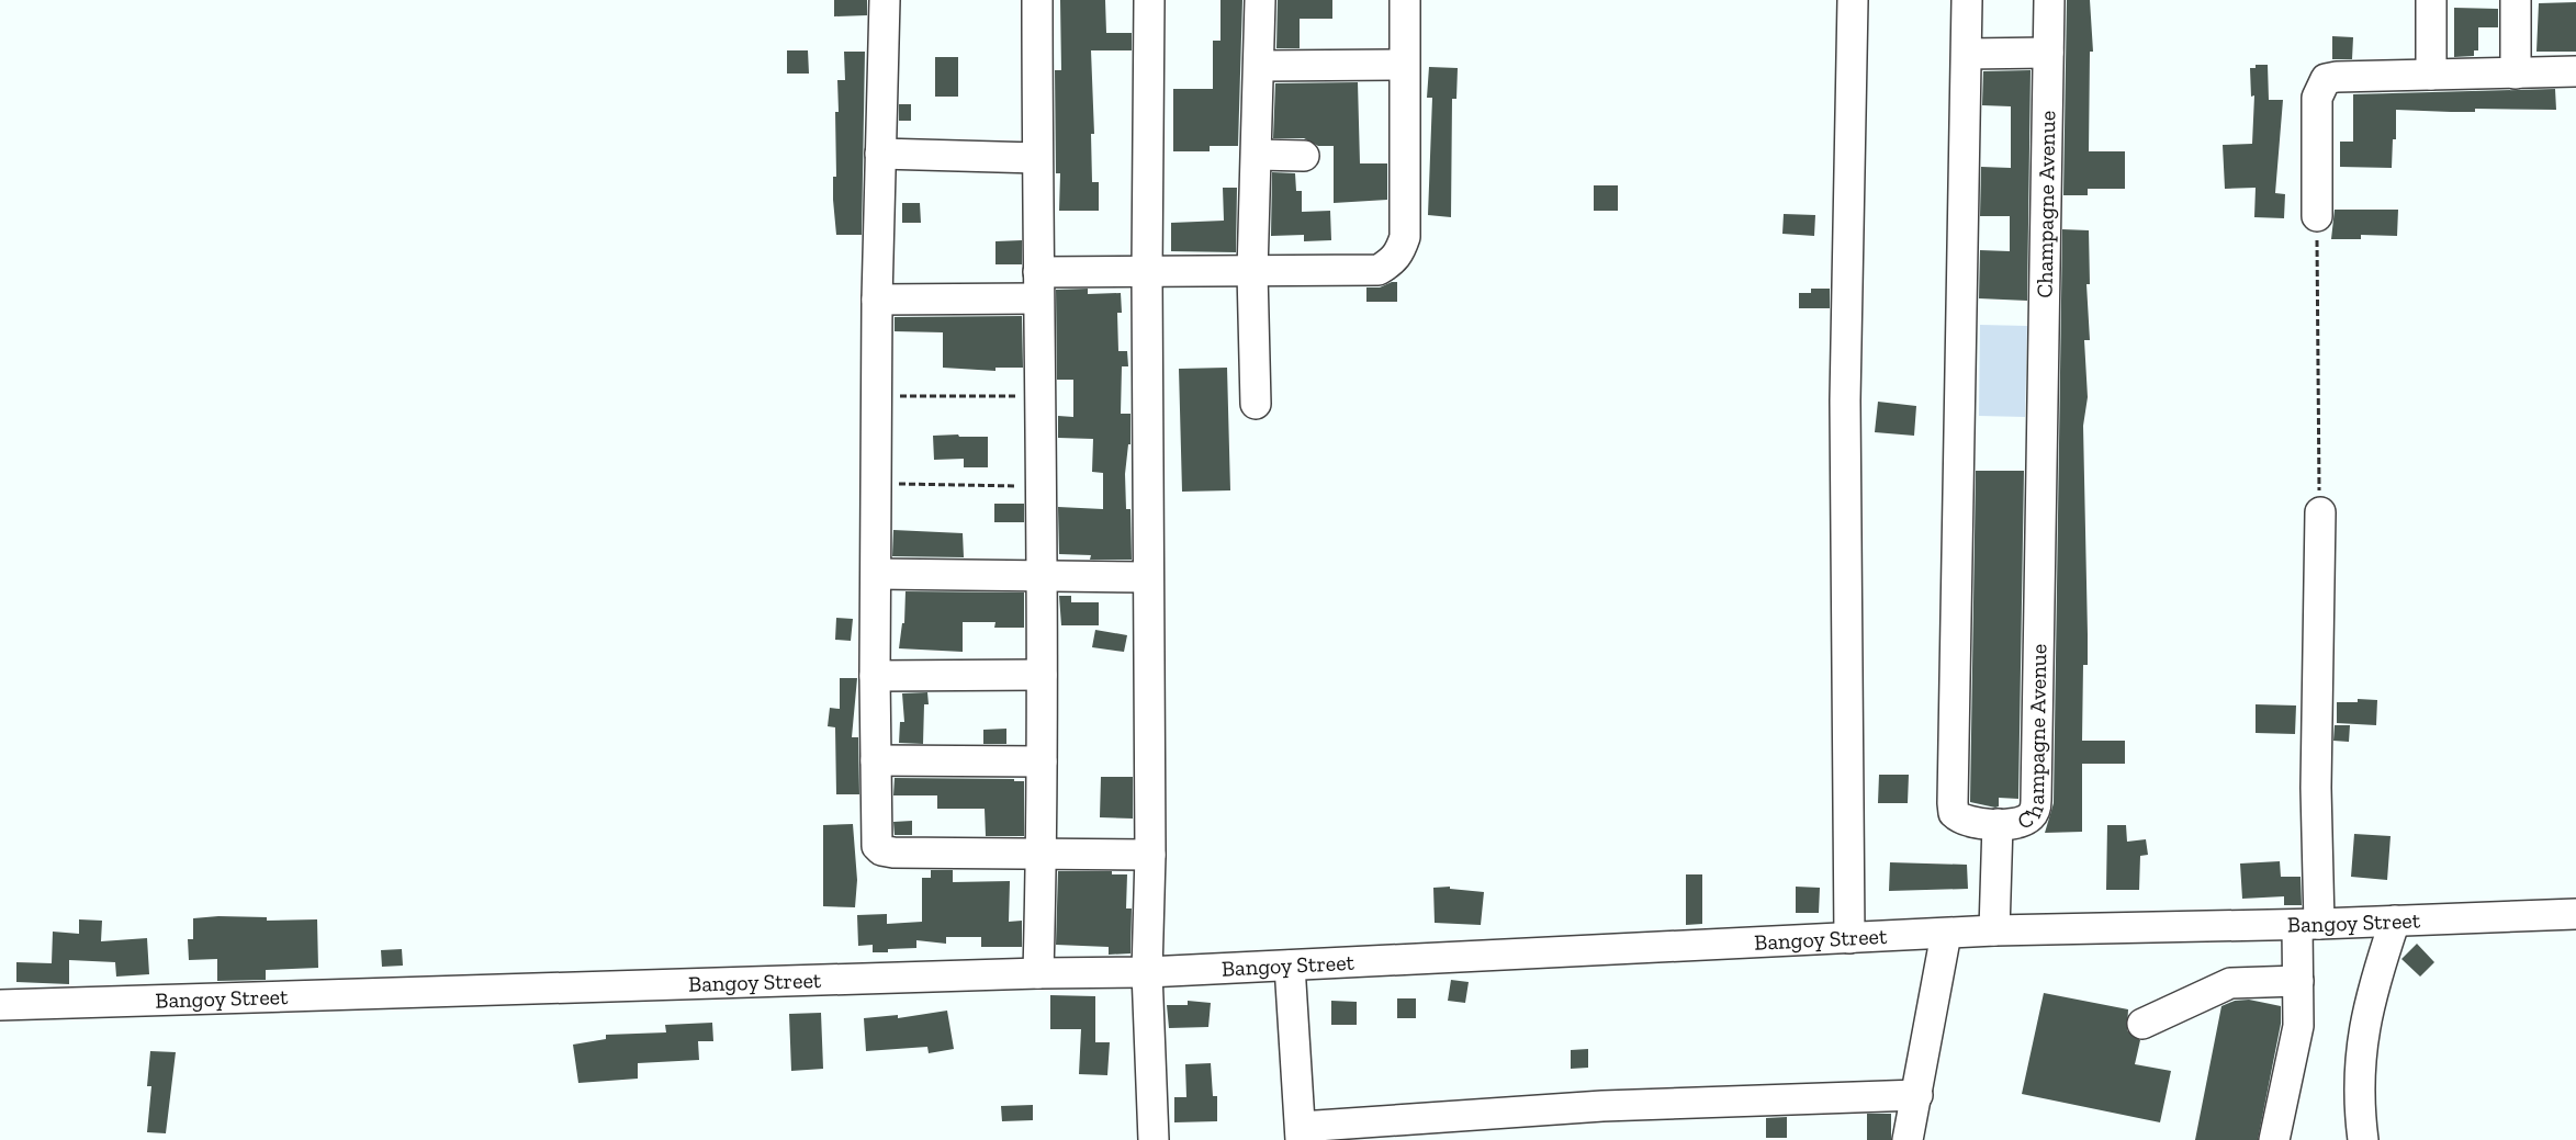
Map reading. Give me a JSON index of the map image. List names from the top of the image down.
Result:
{
  "streets": {
    "street": ["Champagne Avenue", "Bangoy Street"]
  }
}
